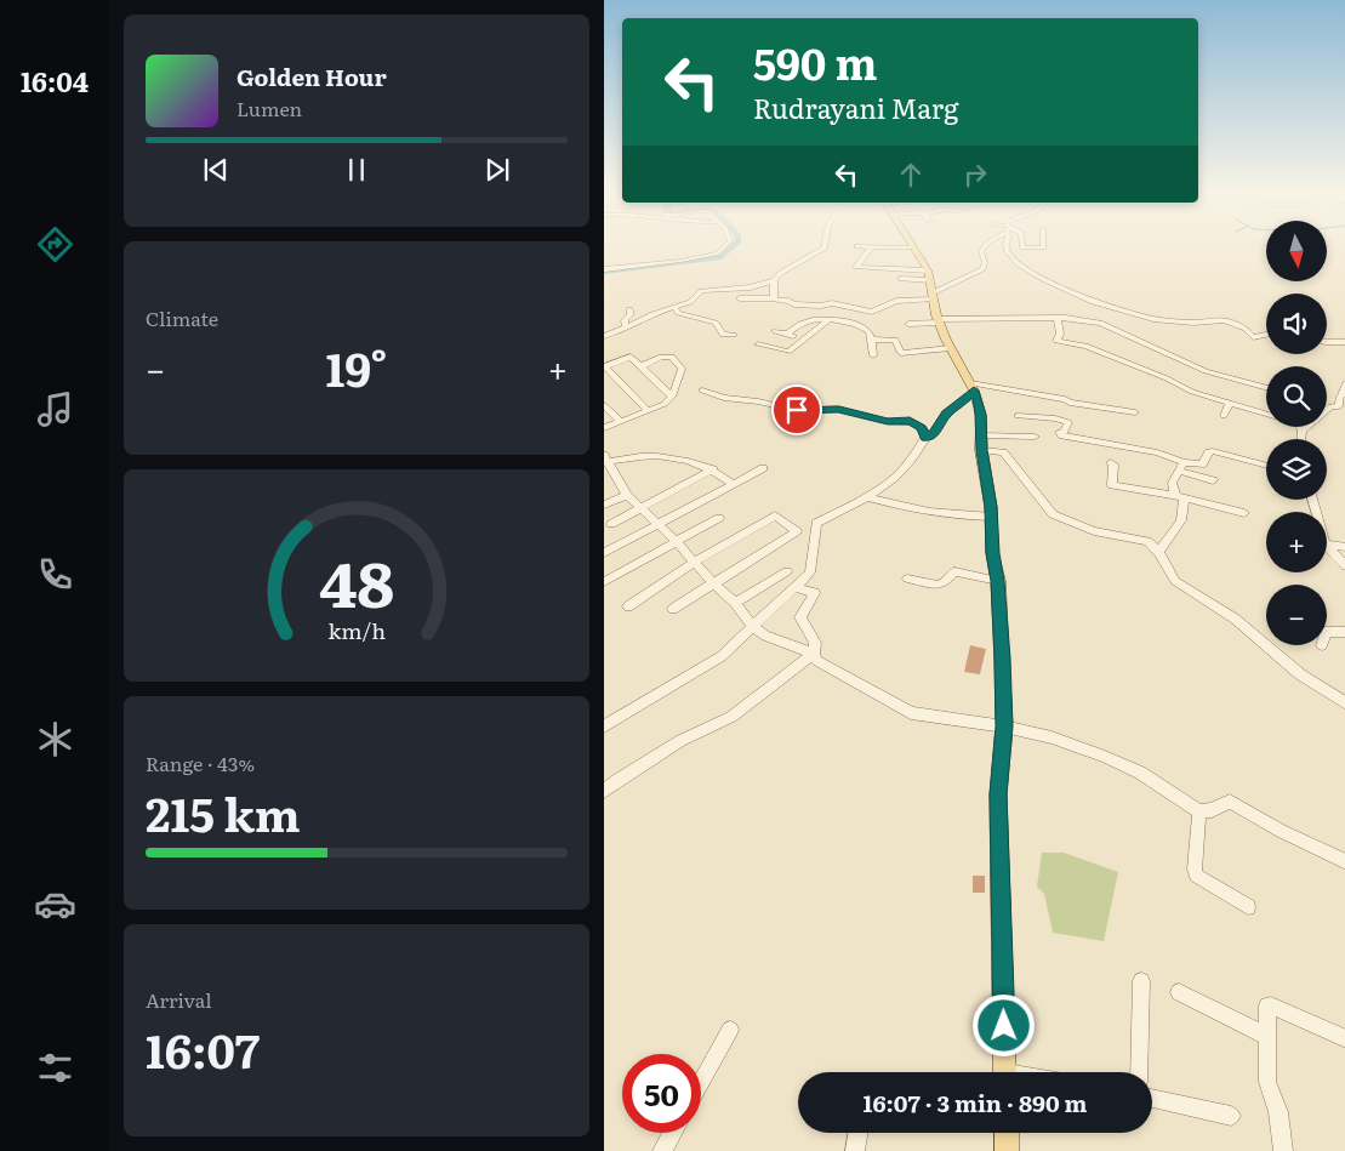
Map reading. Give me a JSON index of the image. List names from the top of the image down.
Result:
{
  "north": "bottom",
  "page": {
    "tabs": "16:04",
    "turn": ["590 m", "Rudrayani Marg"],
    "song": ["Golden Hour", "Lumen"],
    "map_buttons": ["+", "−"],
    "tile": [
      "Climate",
      ["Range · 43%", "215 km"],
      ["Arrival", "16:07"]
    ],
    "heat": ["−", "19°", "+"],
    "limit": "50",
    "trip": "16:07 · 3 min · 890 m",
    "gauge": ["48", "km/h"]
  }
}
